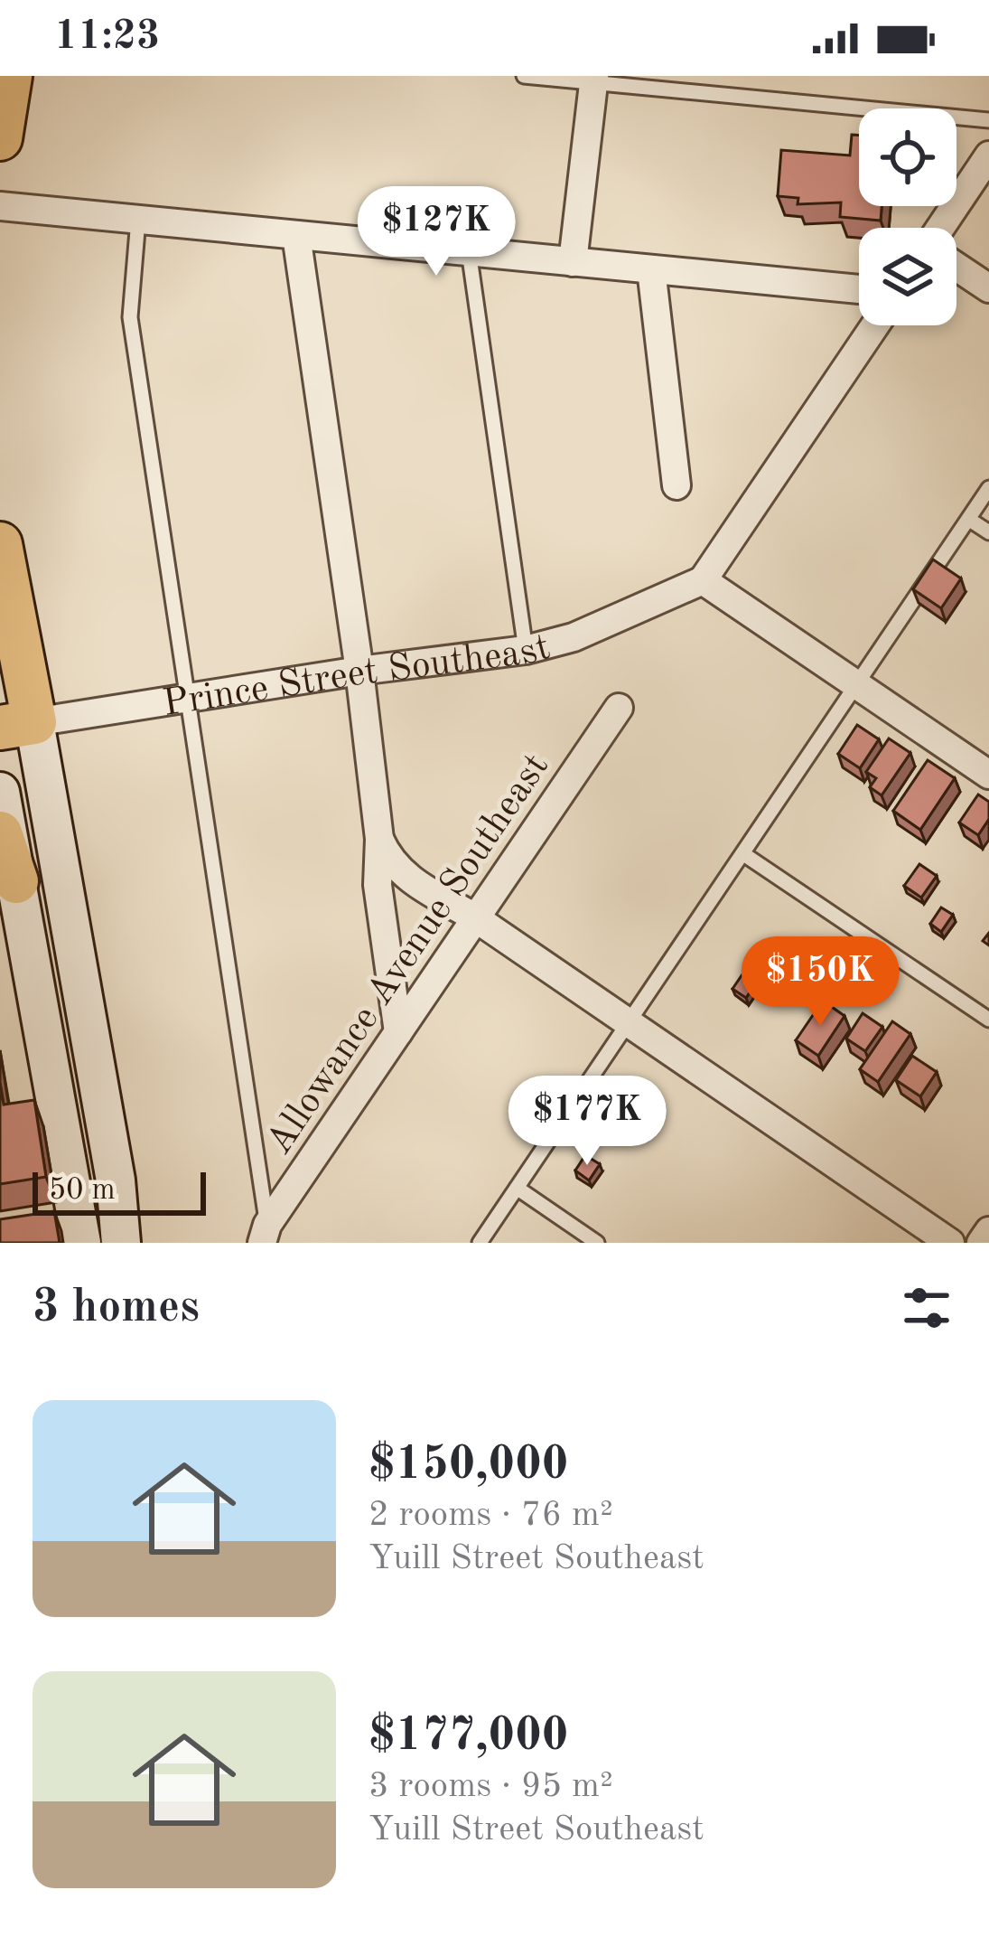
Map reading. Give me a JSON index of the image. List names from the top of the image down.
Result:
{
  "streets": {
    "street": ["Prince Street Southeast", "Allowance Avenue Southeast"]
  },
  "scale_bar": "50 m",
  "page": {
    "status": "11:23",
    "price": ["$127K", "$150K", "$177K"],
    "scale": "50 m",
    "heading": "3 homes",
    "list": [
      {
        "name": "$150,000",
        "note": "2 rooms · 76 m² · Yuill Street Southeast"
      },
      {
        "name": "$177,000",
        "note": "3 rooms · 95 m² · Yuill Street Southeast"
      }
    ]
  }
}
